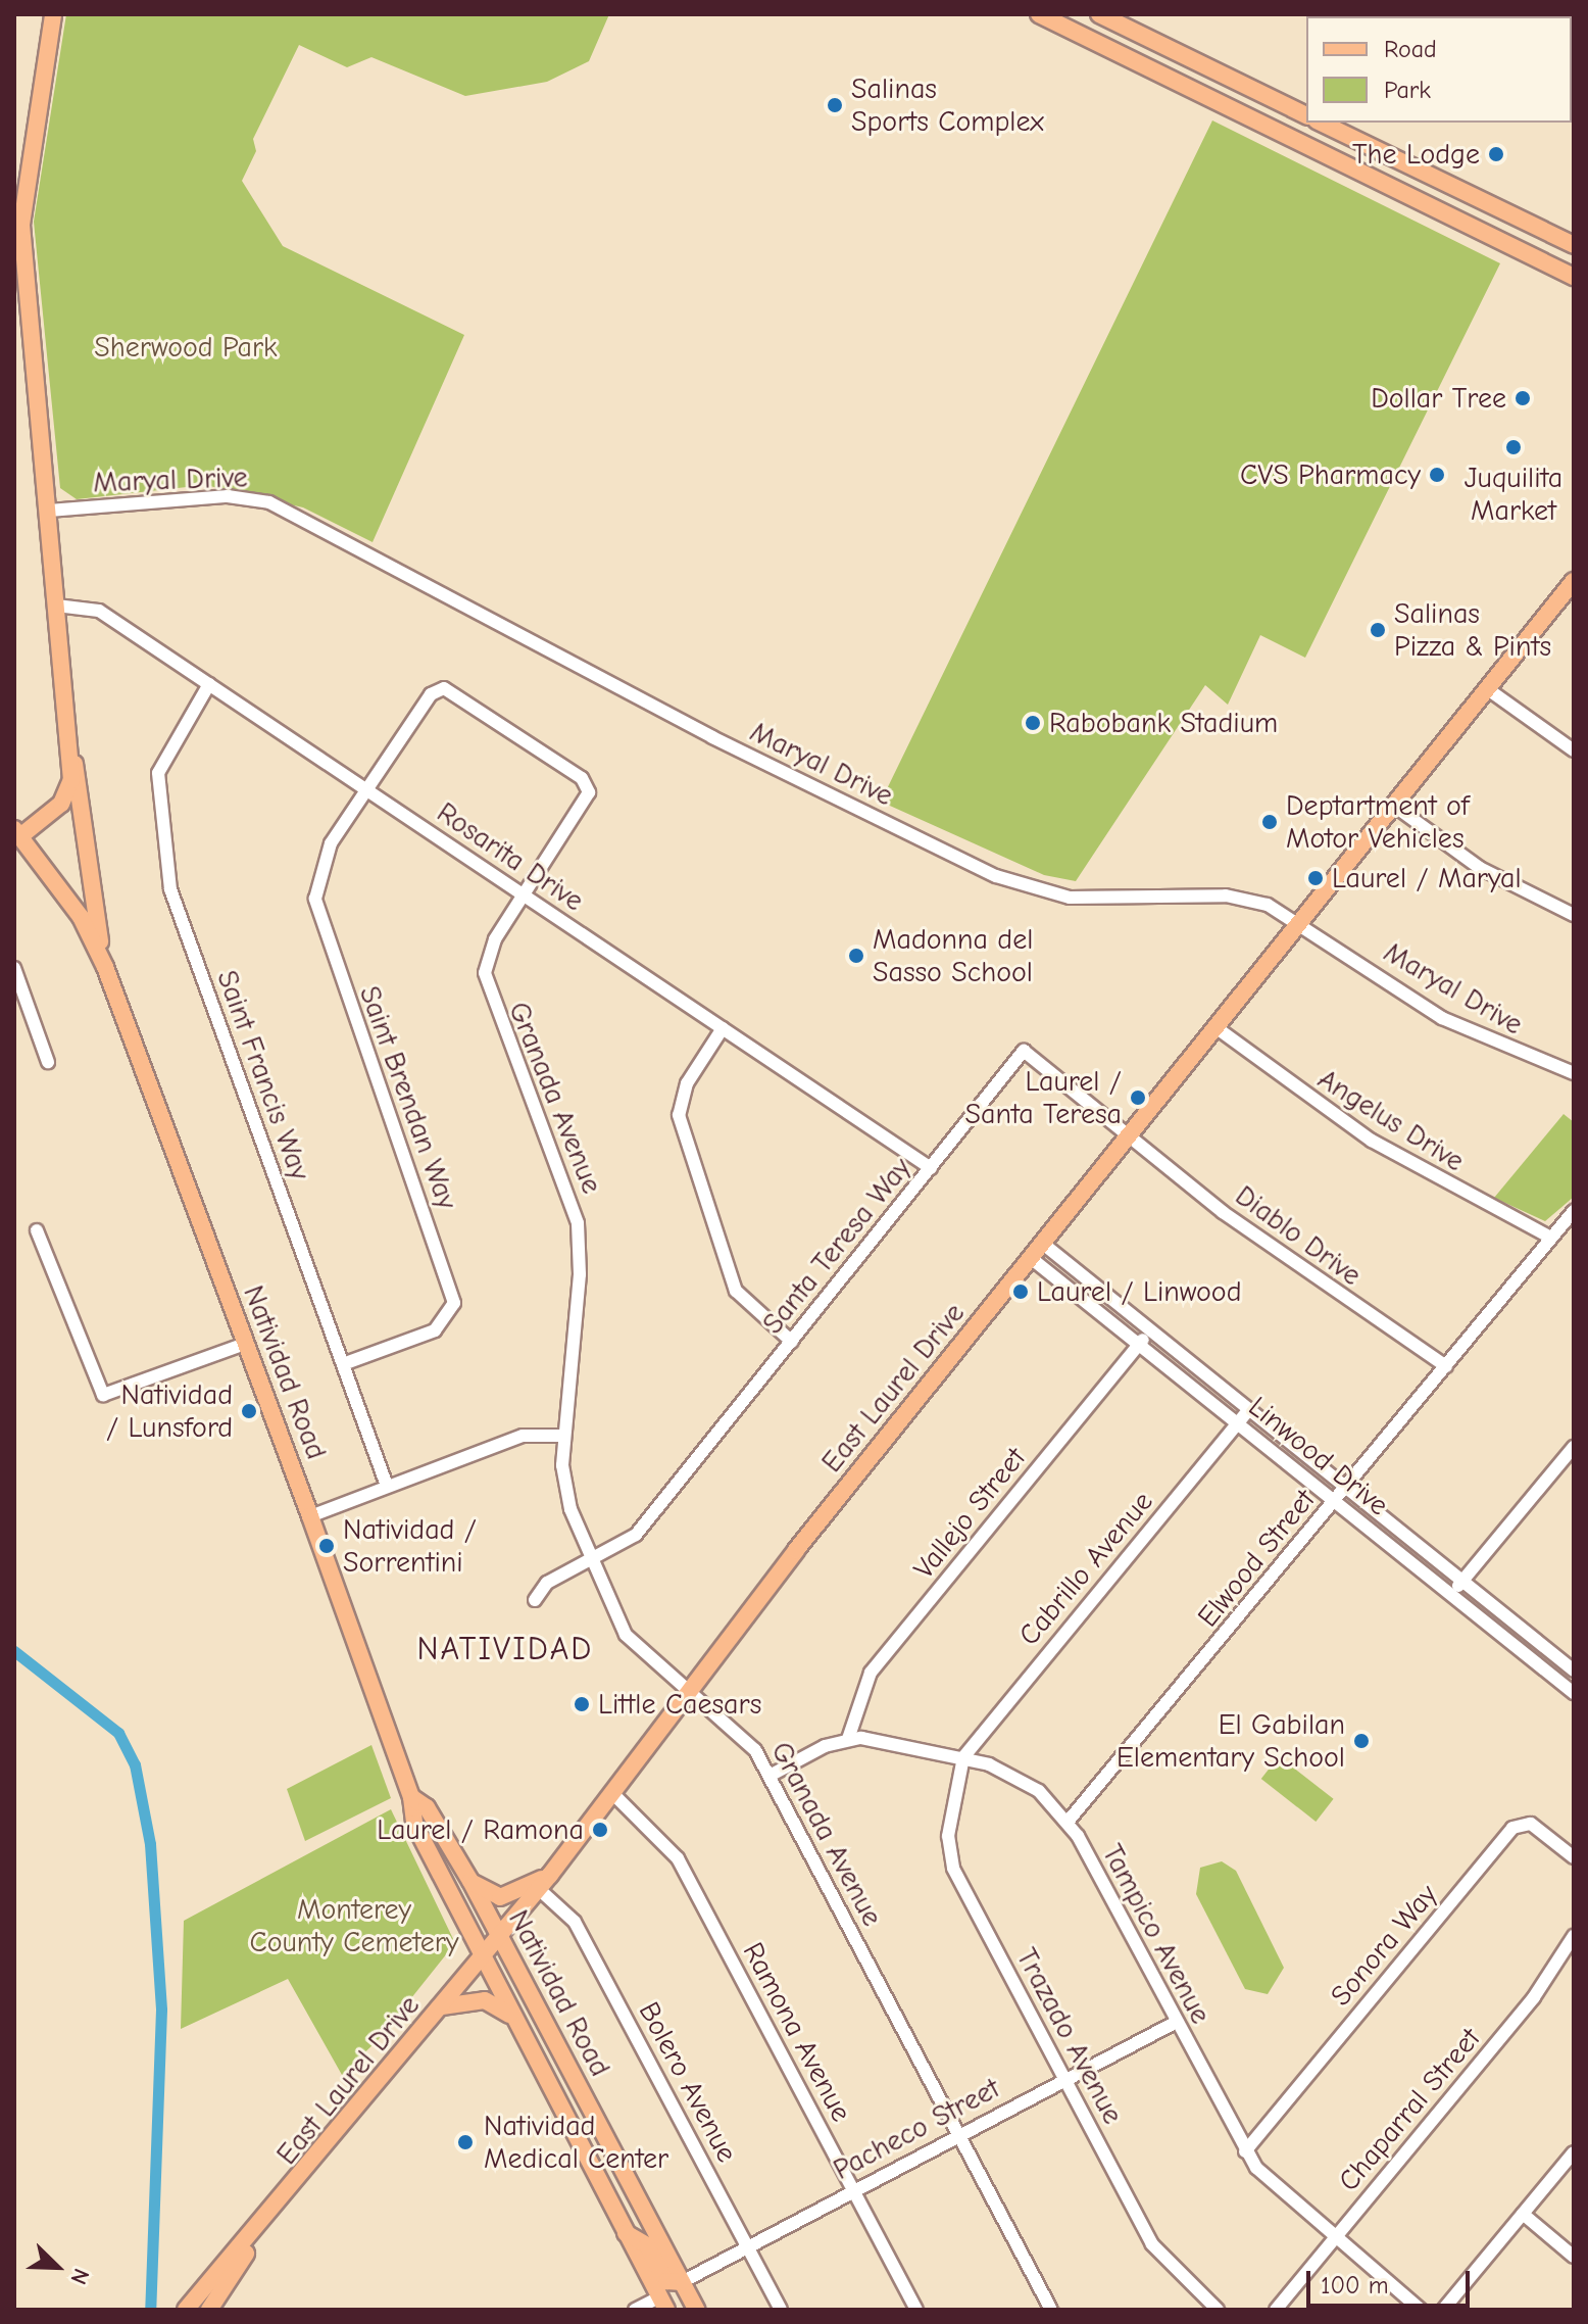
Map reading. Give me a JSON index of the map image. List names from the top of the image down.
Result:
{
  "streets": {
    "main road": ["Natividad Road", "East Laurel Drive"],
    "street": [
      "Maryal Drive",
      "Rosarita Drive",
      "Saint Francis Way",
      "Saint Brendan Way",
      "Granada Avenue",
      "Angelus Drive",
      "Diablo Drive",
      "Santa Teresa Way",
      "Linwood Drive",
      "Vallejo Street",
      "Elwood Street",
      "Cabrillo Avenue",
      "Tampico Avenue",
      "Sonora Way",
      "Ramona Avenue",
      "Trazado Avenue",
      "Bolero Avenue",
      "Chaparral Street",
      "Pacheco Street"
    ]
  },
  "crossings": [
    ["Maryal Drive", "East Laurel Drive"],
    ["Rosarita Drive", "Saint Francis Way"],
    ["Rosarita Drive", "Saint Brendan Way"],
    ["Rosarita Drive", "Granada Avenue"],
    ["Rosarita Drive", "Santa Teresa Way"],
    ["Saint Francis Way", "Saint Brendan Way"],
    ["Saint Brendan Way", "Granada Avenue"],
    ["Granada Avenue", "Santa Teresa Way"],
    ["Granada Avenue", "East Laurel Drive"],
    ["Granada Avenue", "Pacheco Street"],
    ["Angelus Drive", "East Laurel Drive"],
    ["Angelus Drive", "Elwood Street"],
    ["Diablo Drive", "Santa Teresa Way"],
    ["Diablo Drive", "East Laurel Drive"],
    ["Diablo Drive", "Elwood Street"],
    ["Santa Teresa Way", "East Laurel Drive"],
    ["Natividad Road", "East Laurel Drive"],
    ["Natividad Road", "Pacheco Street"],
    ["East Laurel Drive", "Linwood Drive"],
    ["East Laurel Drive", "Ramona Avenue"],
    ["East Laurel Drive", "Bolero Avenue"],
    ["Linwood Drive", "Vallejo Street"],
    ["Linwood Drive", "Elwood Street"],
    ["Linwood Drive", "Cabrillo Avenue"],
    ["Vallejo Street", "Tampico Avenue"],
    ["Elwood Street", "Tampico Avenue"],
    ["Cabrillo Avenue", "Tampico Avenue"],
    ["Cabrillo Avenue", "Trazado Avenue"],
    ["Tampico Avenue", "Sonora Way"],
    ["Tampico Avenue", "Trazado Avenue"],
    ["Tampico Avenue", "Chaparral Street"],
    ["Tampico Avenue", "Pacheco Street"],
    ["Ramona Avenue", "Pacheco Street"],
    ["Trazado Avenue", "Pacheco Street"],
    ["Bolero Avenue", "Pacheco Street"]
  ],
  "districts": ["NATIVIDAD"],
  "parks": ["Sherwood Park", "Monterey County Cemetery"],
  "places": [
    "Salinas Sports Complex",
    "The Lodge",
    "Dollar Tree",
    "Juquilita Market",
    "CVS Pharmacy",
    "Salinas Pizza & Pints",
    "Rabobank Stadium",
    "Deptartment of Motor Vehicles",
    "Laurel / Maryal",
    "Madonna del Sasso School",
    "Laurel / Santa Teresa",
    "Laurel / Linwood",
    "Natividad / Lunsford",
    "Natividad / Sorrentini",
    "Little Caesars",
    "El Gabilan Elementary School",
    "Laurel / Ramona",
    "Natividad Medical Center"
  ],
  "legend": ["Road", "Park"],
  "scale_bar": "100 m",
  "north": "bottom right"
}
